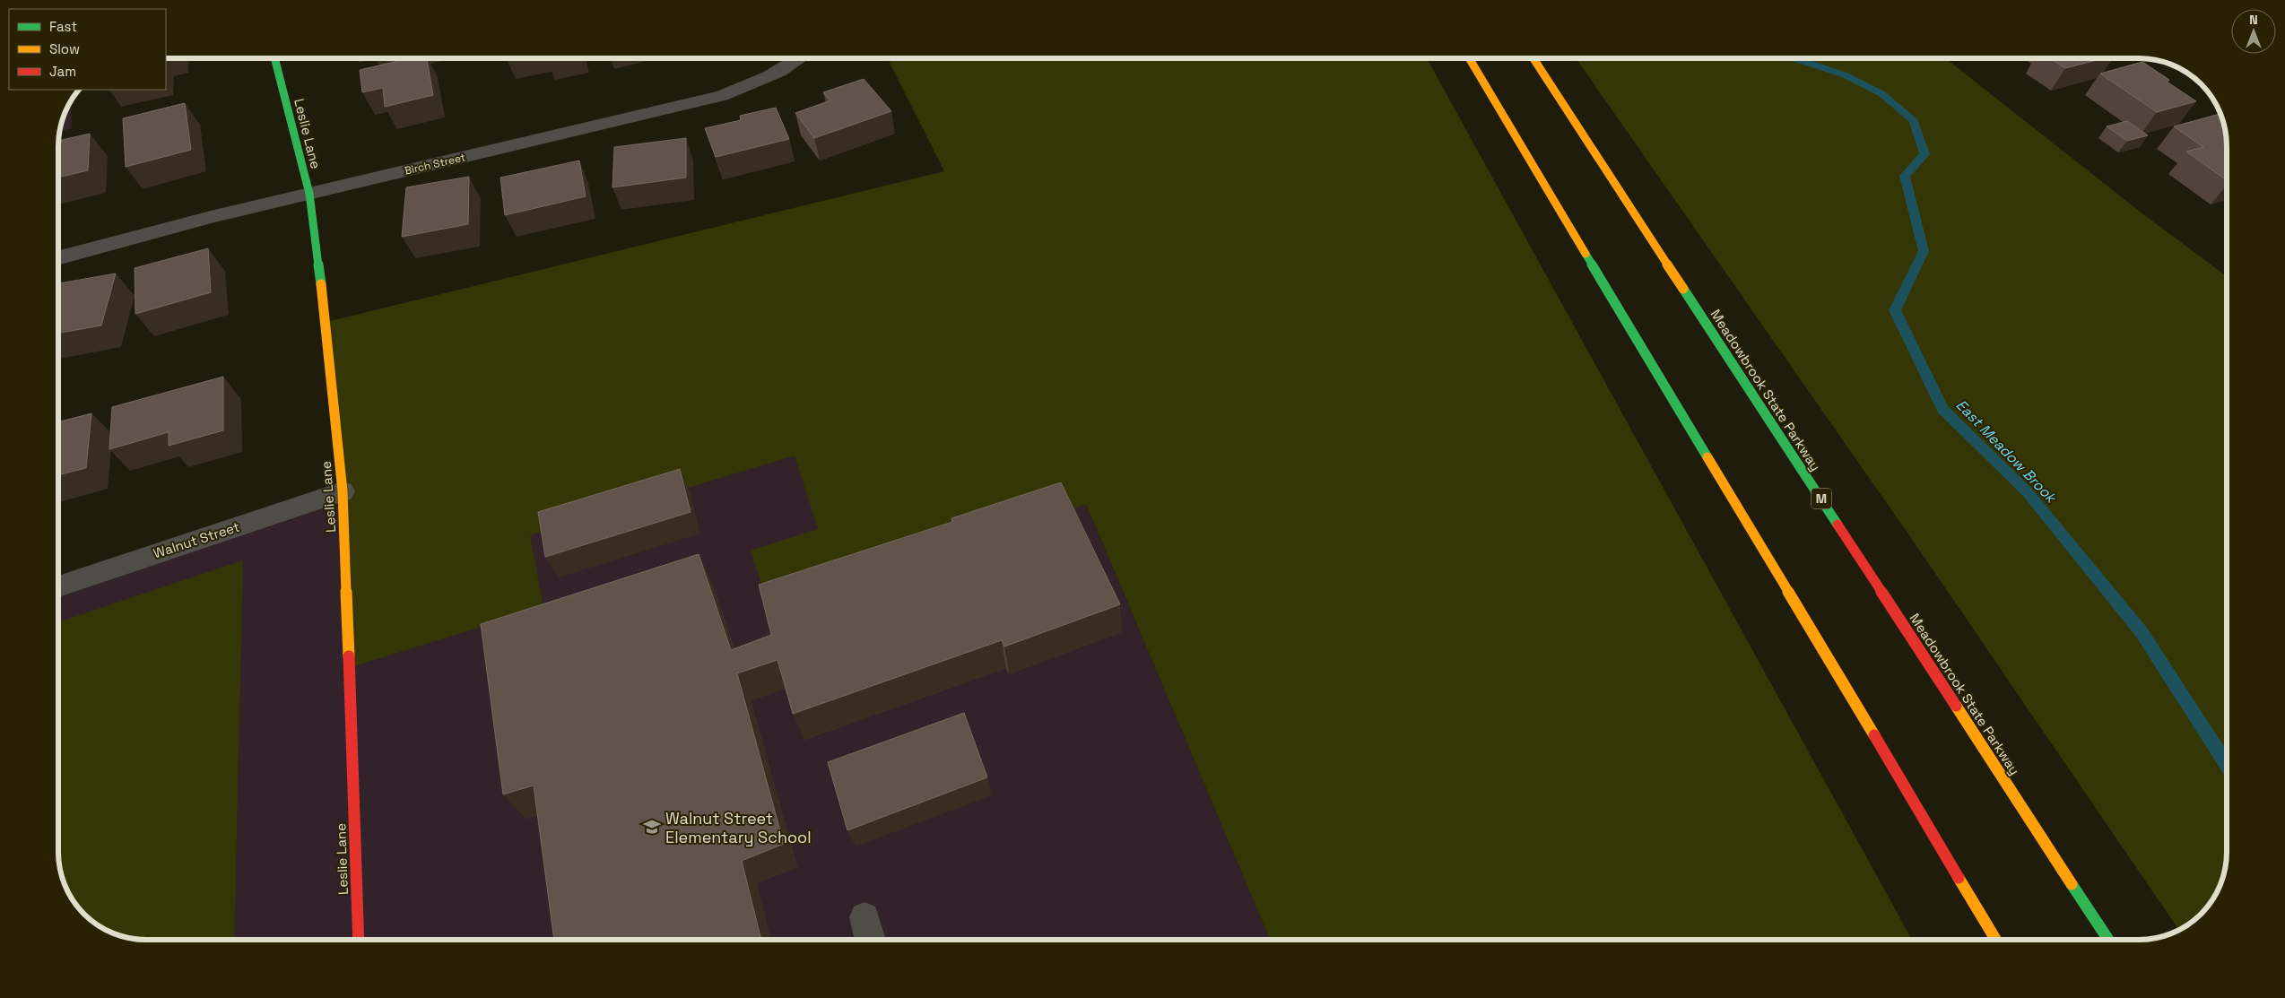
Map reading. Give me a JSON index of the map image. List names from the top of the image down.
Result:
{
  "streets": {
    "main road": ["Leslie Lane", "Meadowbrook State Parkway", "M"],
    "street": ["Birch Street", "Walnut Street"]
  },
  "crossings": [
    ["Leslie Lane", "Birch Street"],
    ["Leslie Lane", "Walnut Street"]
  ],
  "water": ["East Meadow Brook"],
  "places": {
    "school or university": ["Walnut Street Elementary School"]
  },
  "legend": ["Fast", "Slow", "Jam"],
  "north": "top"
}
